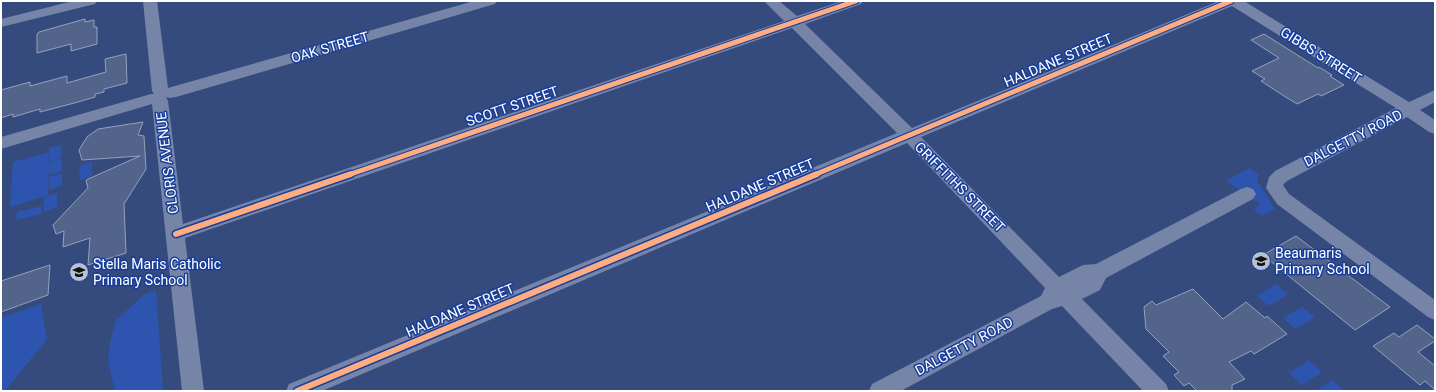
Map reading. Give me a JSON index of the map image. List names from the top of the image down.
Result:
{
  "streets": {
    "street": [
      "OAK STREET",
      "GIBBS STREET",
      "HALDANE STREET",
      "SCOTT STREET",
      "DALGETTY ROAD",
      "CLORIS AVENUE",
      "GRIFFITHS STREET"
    ]
  },
  "crossings": [
    ["OAK STREET", "CLORIS AVENUE"],
    ["GIBBS STREET", "HALDANE STREET"],
    ["GIBBS STREET", "DALGETTY ROAD"],
    ["HALDANE STREET", "GRIFFITHS STREET"],
    ["SCOTT STREET", "CLORIS AVENUE"],
    ["SCOTT STREET", "GRIFFITHS STREET"],
    ["DALGETTY ROAD", "GRIFFITHS STREET"]
  ],
  "places": {
    "school or university": ["Beaumaris Primary School", "Stella Maris Catholic Primary School"]
  }
}
